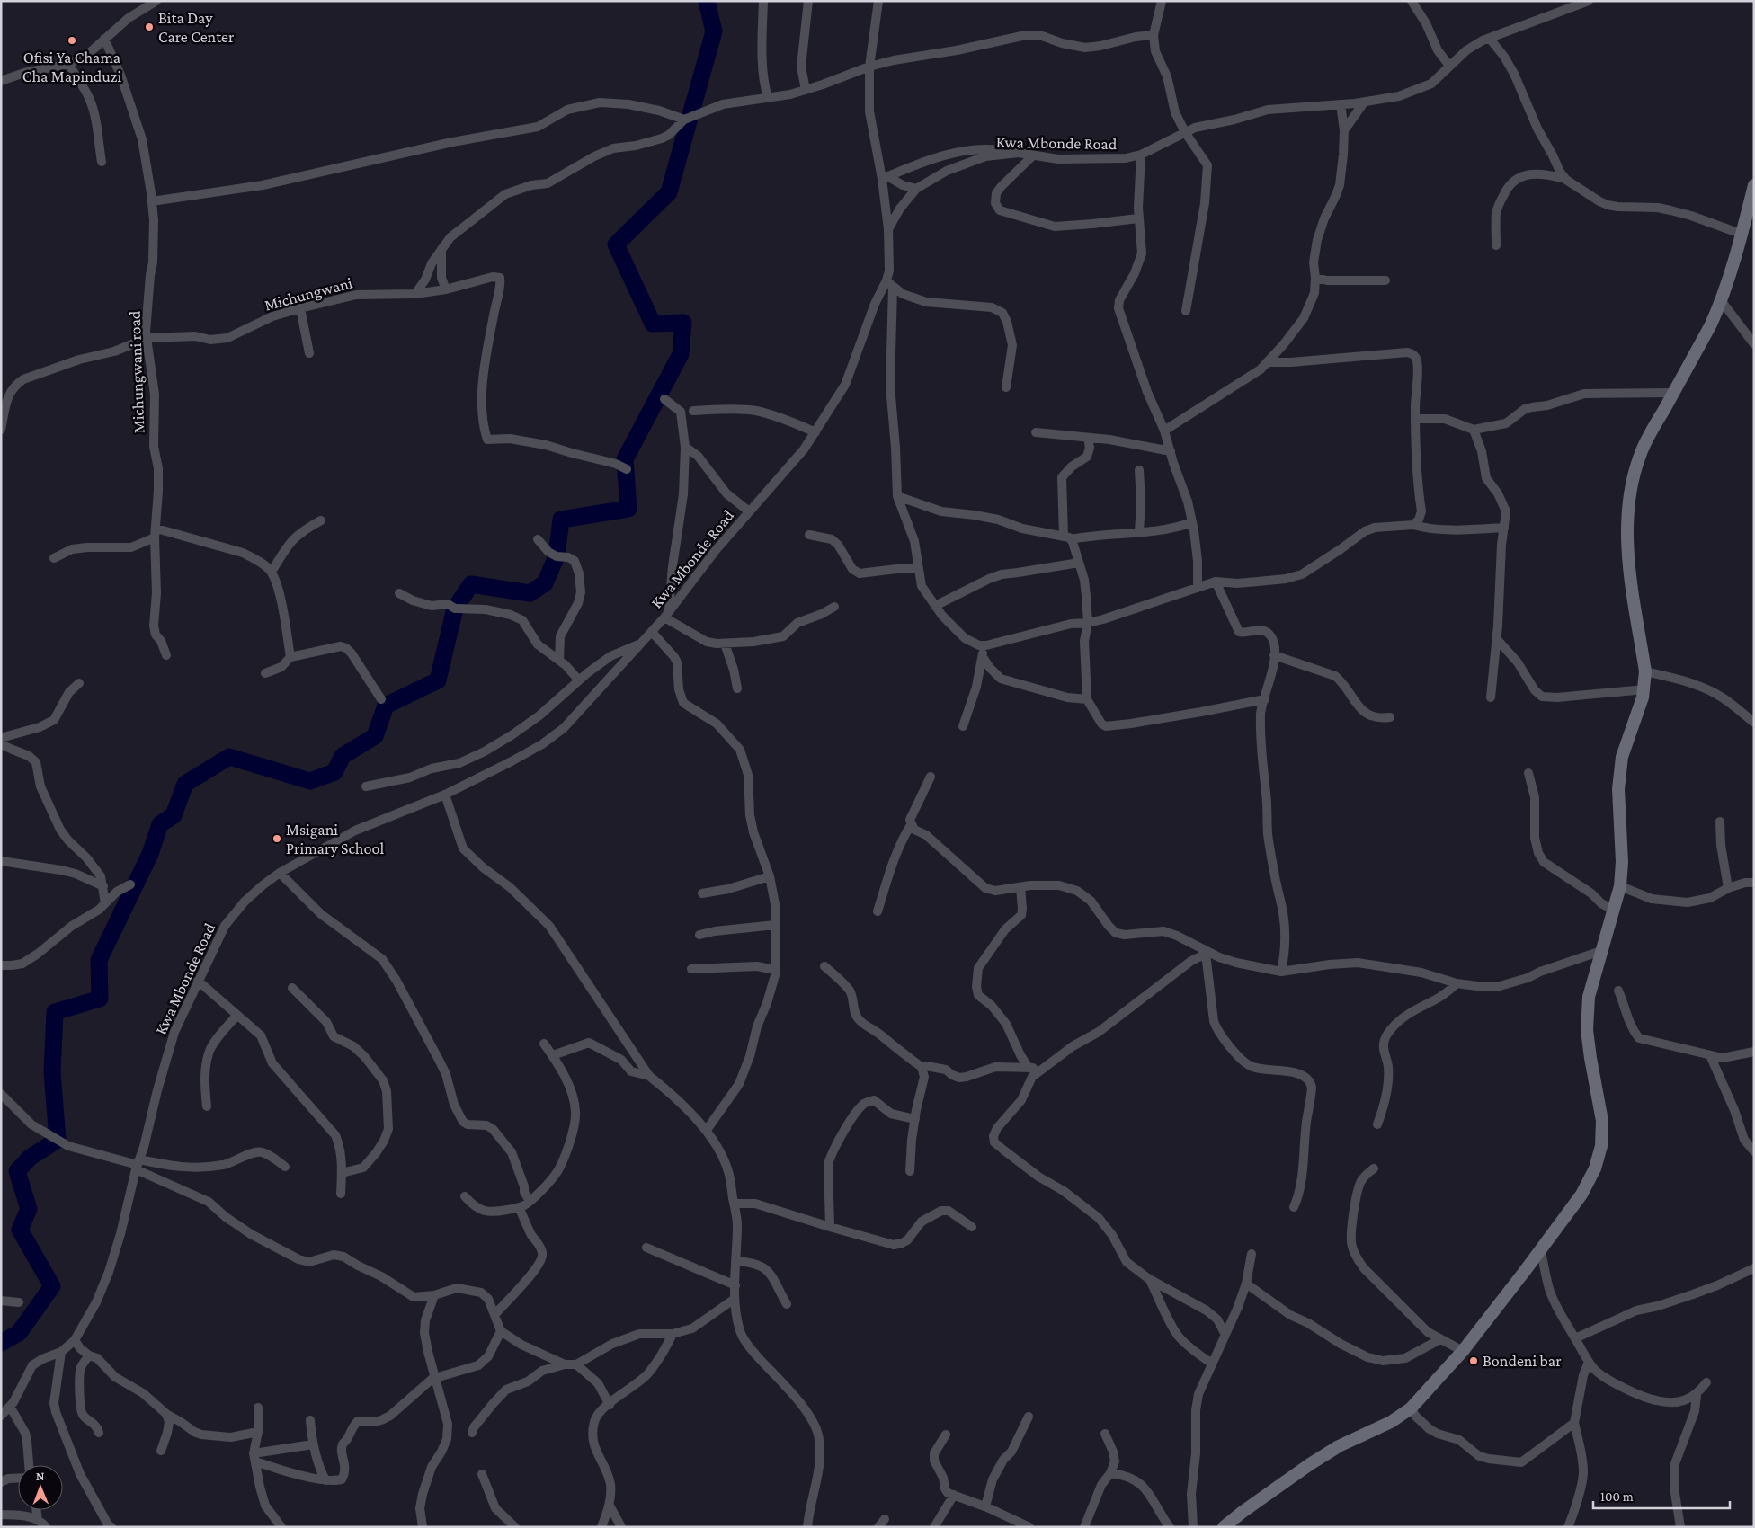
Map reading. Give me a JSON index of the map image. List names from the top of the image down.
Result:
{
  "streets": {
    "street": ["Kwa Mbonde Road", "Michungwani", "Michungwani road"]
  },
  "crossings": [
    ["Michungwani", "Michungwani road"]
  ],
  "places": [
    "Bita Day Care Center",
    "Ofisi Ya Chama Cha Mapinduzi",
    "Msigani Primary School",
    "Bondeni bar"
  ],
  "scale_bar": "100 m",
  "north": "top"
}
